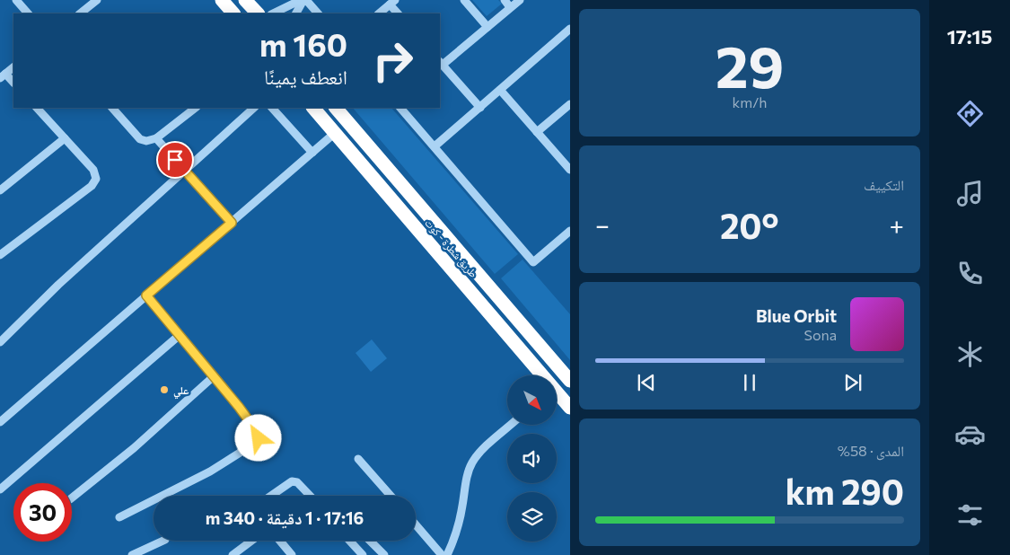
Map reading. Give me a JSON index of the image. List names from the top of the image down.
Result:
{
  "streets": {
    "highway": ["طريق شطرة - كوت"]
  },
  "places": ["علي"],
  "north": "bottom right",
  "page": {
    "tabs": "17:15",
    "tile": [
      ["29", "km/h"],
      "التكييف",
      ["المدى · 58%", "290 km"]
    ],
    "turn": ["160 m", "انعطف يمينًا"],
    "heat": ["−", "20°", "+"],
    "song": ["Blue Orbit", "Sona"],
    "limit": "30",
    "trip": "17:16 · 1 دقيقة · 340 m"
  }
}
